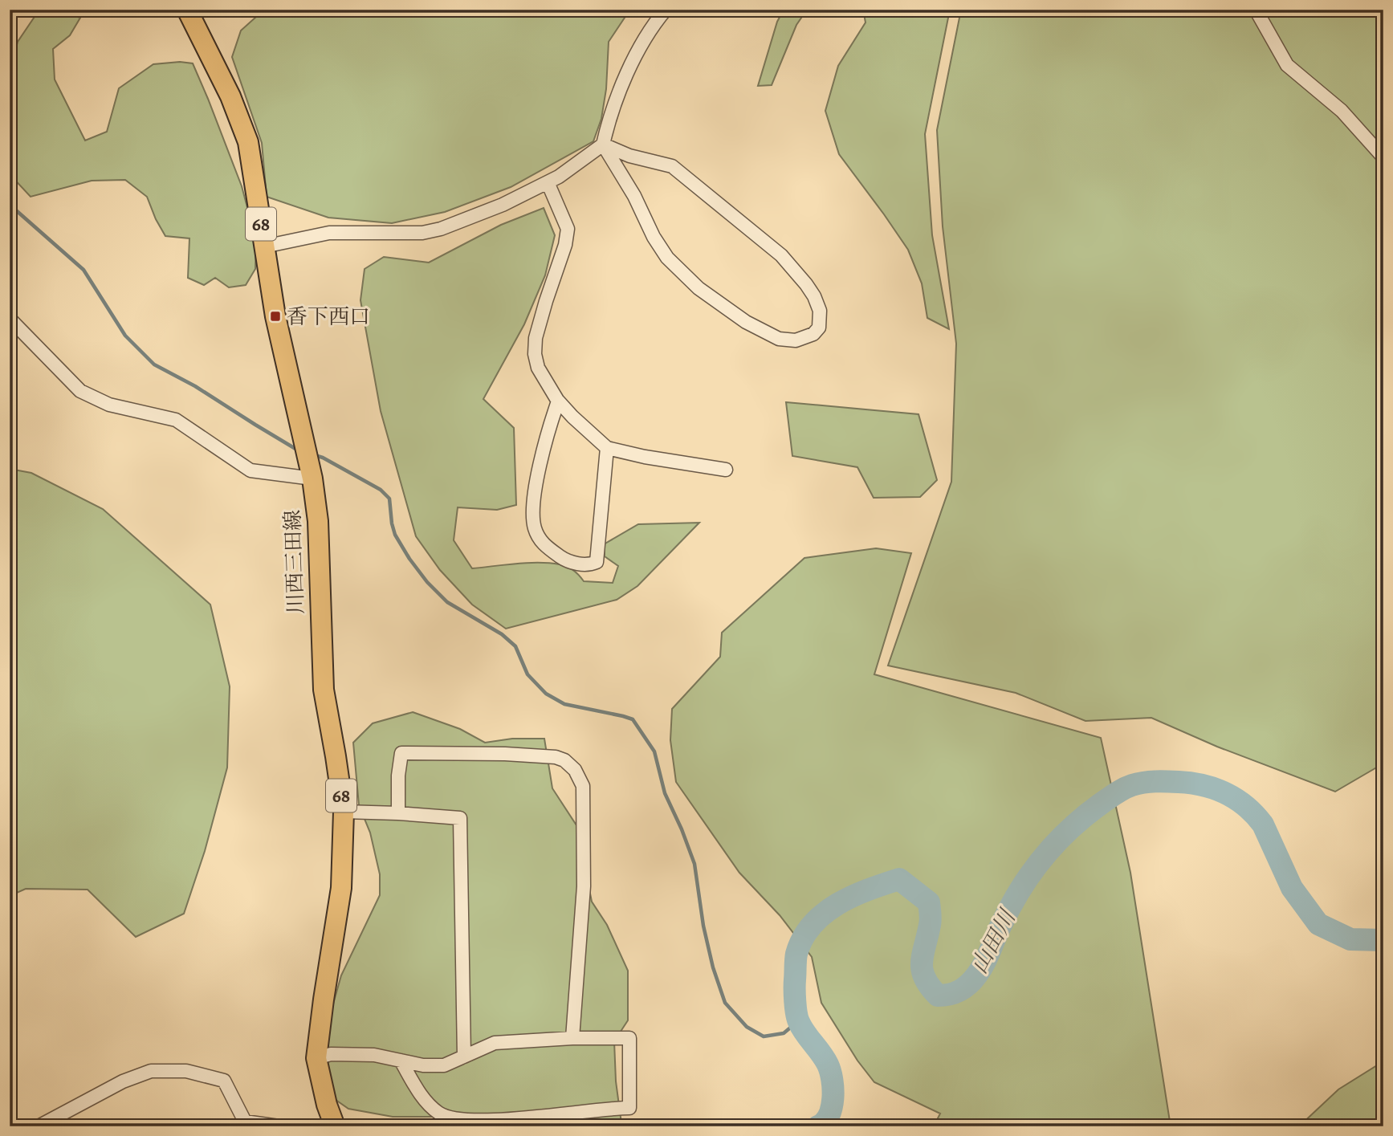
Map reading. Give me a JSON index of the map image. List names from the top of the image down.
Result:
{
  "streets": {
    "main road": ["68", "川西三田線"]
  },
  "water": ["山田川"],
  "places": {
    "transit": ["香下西口"]
  }
}
